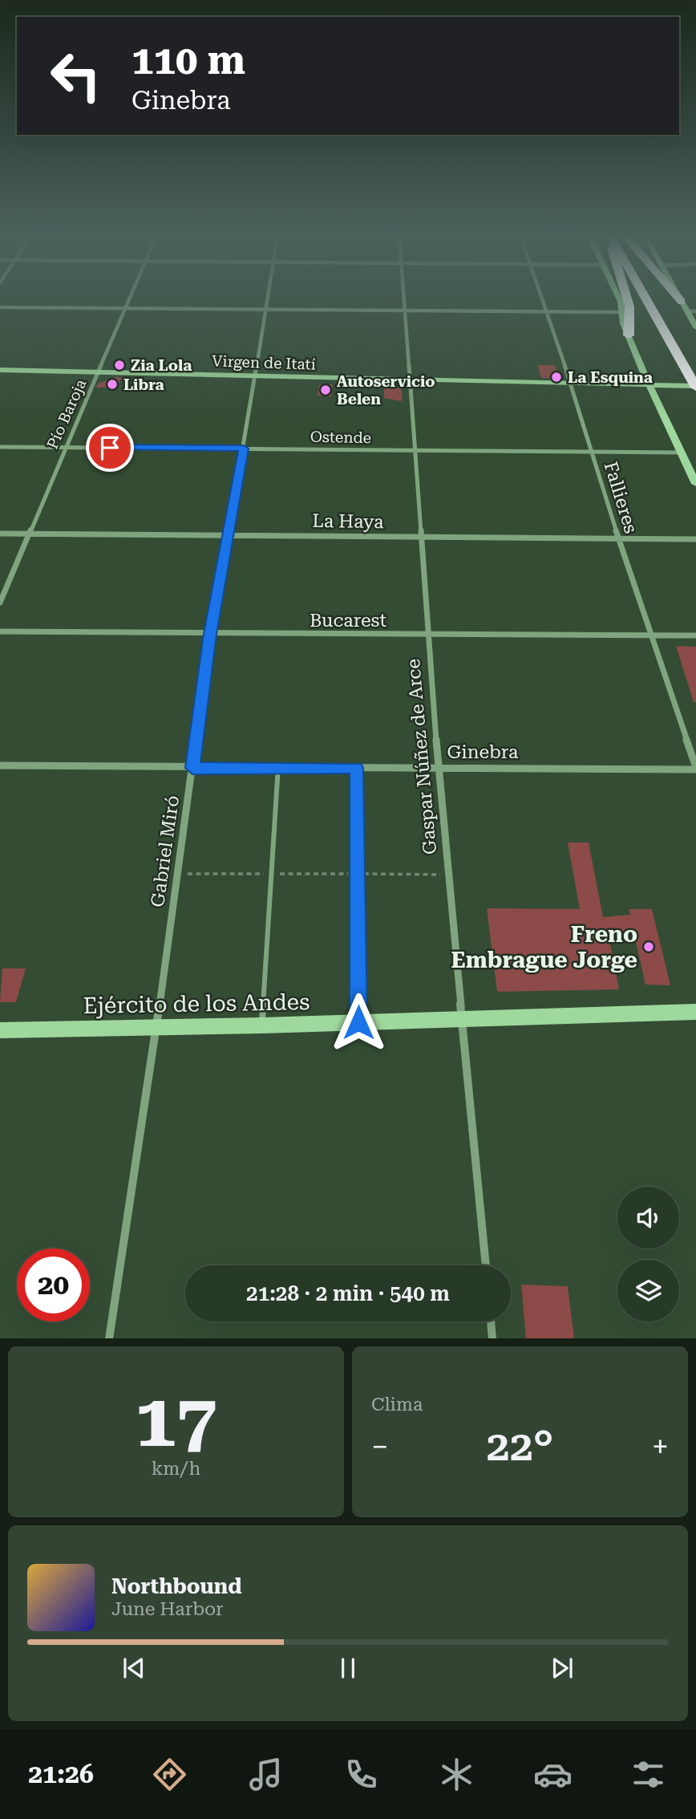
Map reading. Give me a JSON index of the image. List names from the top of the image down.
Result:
{
  "streets": {
    "street": [
      "Virgen de Itatí",
      "Pío Baroja",
      "Ostende",
      "Fallieres",
      "La Haya",
      "Bucarest",
      "Ginebra",
      "Gaspar Núñez de Arce",
      "Gabriel Miró",
      "Ejército de los Andes"
    ]
  },
  "crossings": [
    ["Virgen de Itatí", "Pío Baroja"],
    ["Virgen de Itatí", "Fallieres"],
    ["Virgen de Itatí", "Gaspar Núñez de Arce"],
    ["Virgen de Itatí", "Gabriel Miró"],
    ["Pío Baroja", "Ostende"],
    ["Pío Baroja", "La Haya"],
    ["Ostende", "Fallieres"],
    ["Ostende", "Gaspar Núñez de Arce"],
    ["Ostende", "Gabriel Miró"],
    ["Fallieres", "La Haya"],
    ["Fallieres", "Bucarest"],
    ["Fallieres", "Ginebra"],
    ["La Haya", "Gaspar Núñez de Arce"],
    ["La Haya", "Gabriel Miró"],
    ["Bucarest", "Gaspar Núñez de Arce"],
    ["Bucarest", "Gabriel Miró"],
    ["Ginebra", "Gaspar Núñez de Arce"],
    ["Ginebra", "Gabriel Miró"],
    ["Gaspar Núñez de Arce", "Ejército de los Andes"],
    ["Gabriel Miró", "Ejército de los Andes"]
  ],
  "places": [
    "Zia Lola",
    "La Esquina",
    "Libra",
    "Autoservicio Belen",
    "Freno Embrague Jorge"
  ],
  "page": {
    "turn": ["110 m", "Ginebra"],
    "limit": "20",
    "trip": "21:28 · 2 min · 540 m",
    "tile": [
      ["17", "km/h"],
      "Clima"
    ],
    "heat": ["−", "22°", "+"],
    "song": ["Northbound", "June Harbor"],
    "tabs": "21:26"
  }
}
